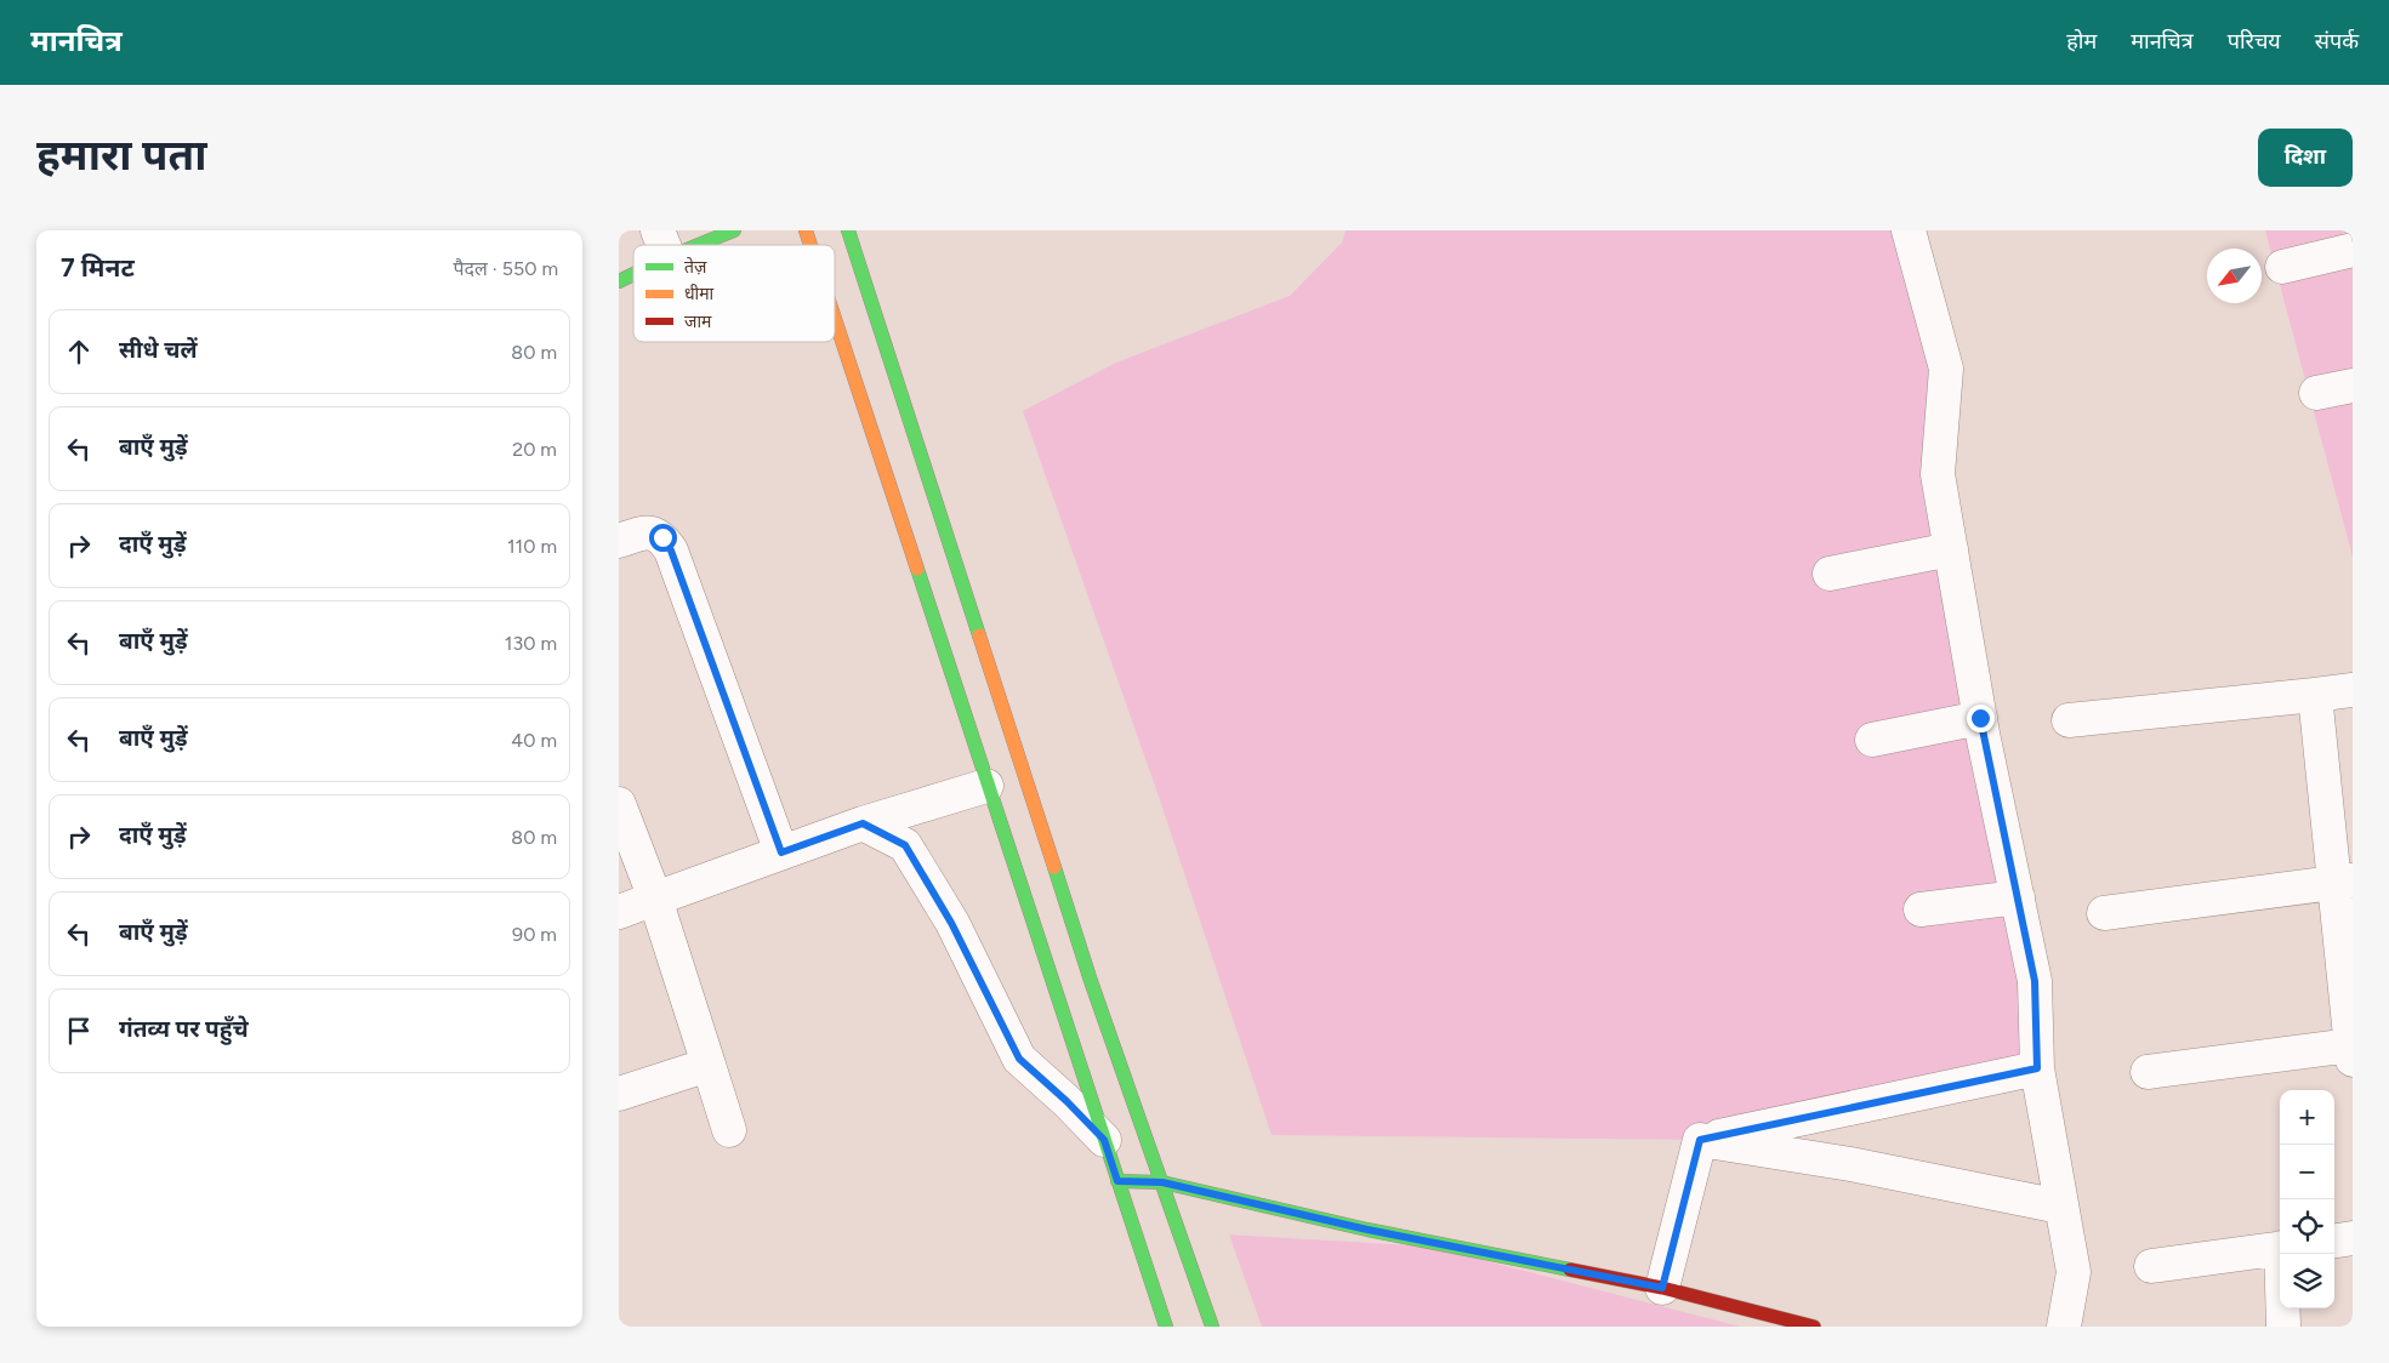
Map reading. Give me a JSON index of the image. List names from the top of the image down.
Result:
{
  "legend": ["तेज़", "धीमा", "जाम"],
  "north": "bottom left",
  "page": {
    "header": "मानचित्र",
    "nav": [
      "होम",
      "मानचित्र",
      "परिचय",
      "संपर्क"
    ],
    "buttons": "दिशा",
    "title": "हमारा पता",
    "heading": ["7 मिनट", "पैदल · 550 m"],
    "list": [
      ["सीधे चलें", "80 m"],
      ["बाएँ मुड़ें", "20 m"],
      ["दाएँ मुड़ें", "110 m"],
      ["बाएँ मुड़ें", "130 m"],
      ["बाएँ मुड़ें", "40 m"],
      ["दाएँ मुड़ें", "80 m"],
      ["बाएँ मुड़ें", "90 m"],
      "गंतव्य पर पहुँचे"
    ],
    "map_buttons": ["+", "−"]
  }
}
